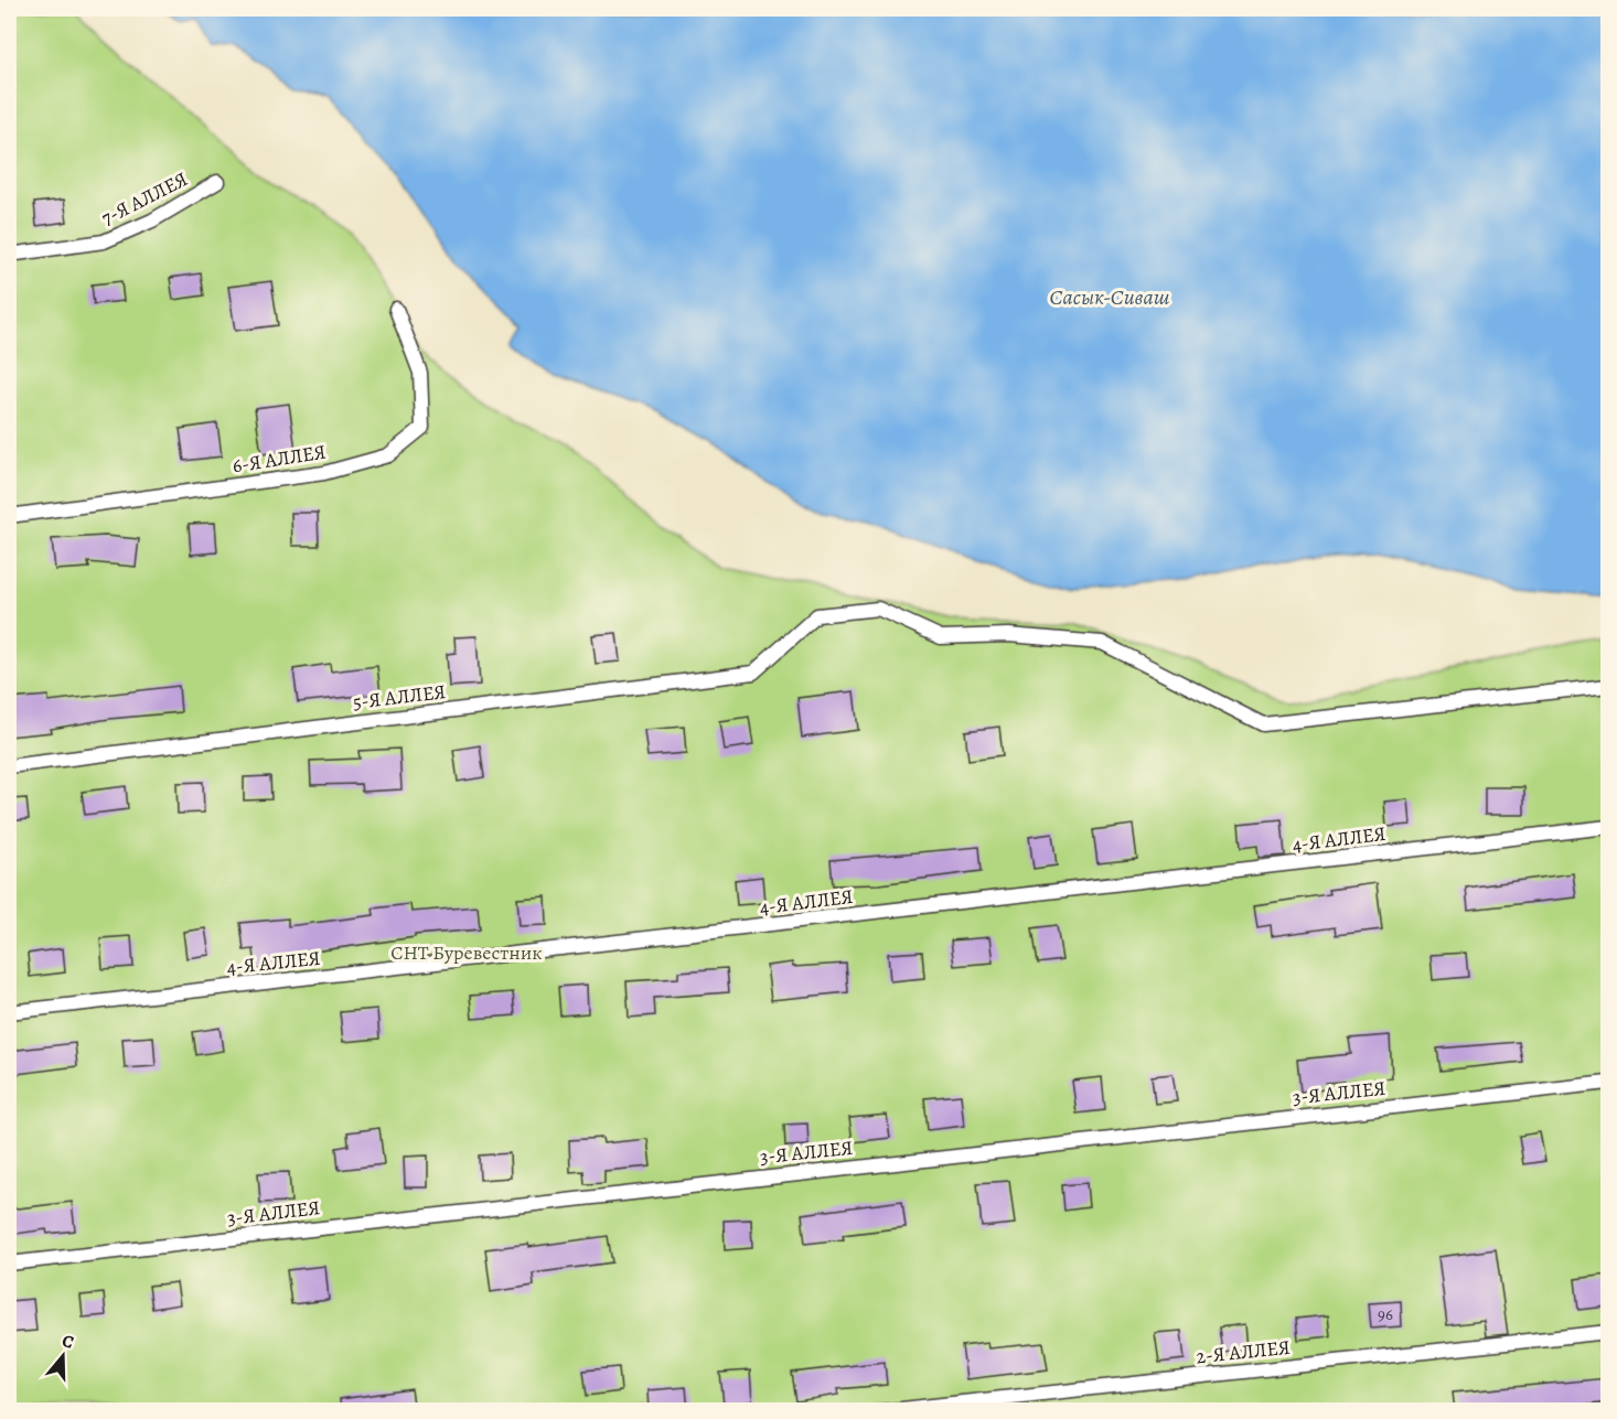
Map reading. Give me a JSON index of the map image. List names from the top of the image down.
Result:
{
  "streets": {
    "lane": [
      "7-Я АЛЛЕЯ",
      "6-Я АЛЛЕЯ",
      "5-Я АЛЛЕЯ",
      "4-Я АЛЛЕЯ",
      "3-Я АЛЛЕЯ",
      "2-Я АЛЛЕЯ"
    ]
  },
  "water": ["Сасык-Сиваш"],
  "parks": ["СНТ Буревестник"],
  "house_numbers": ["96"],
  "north": "top"
}
